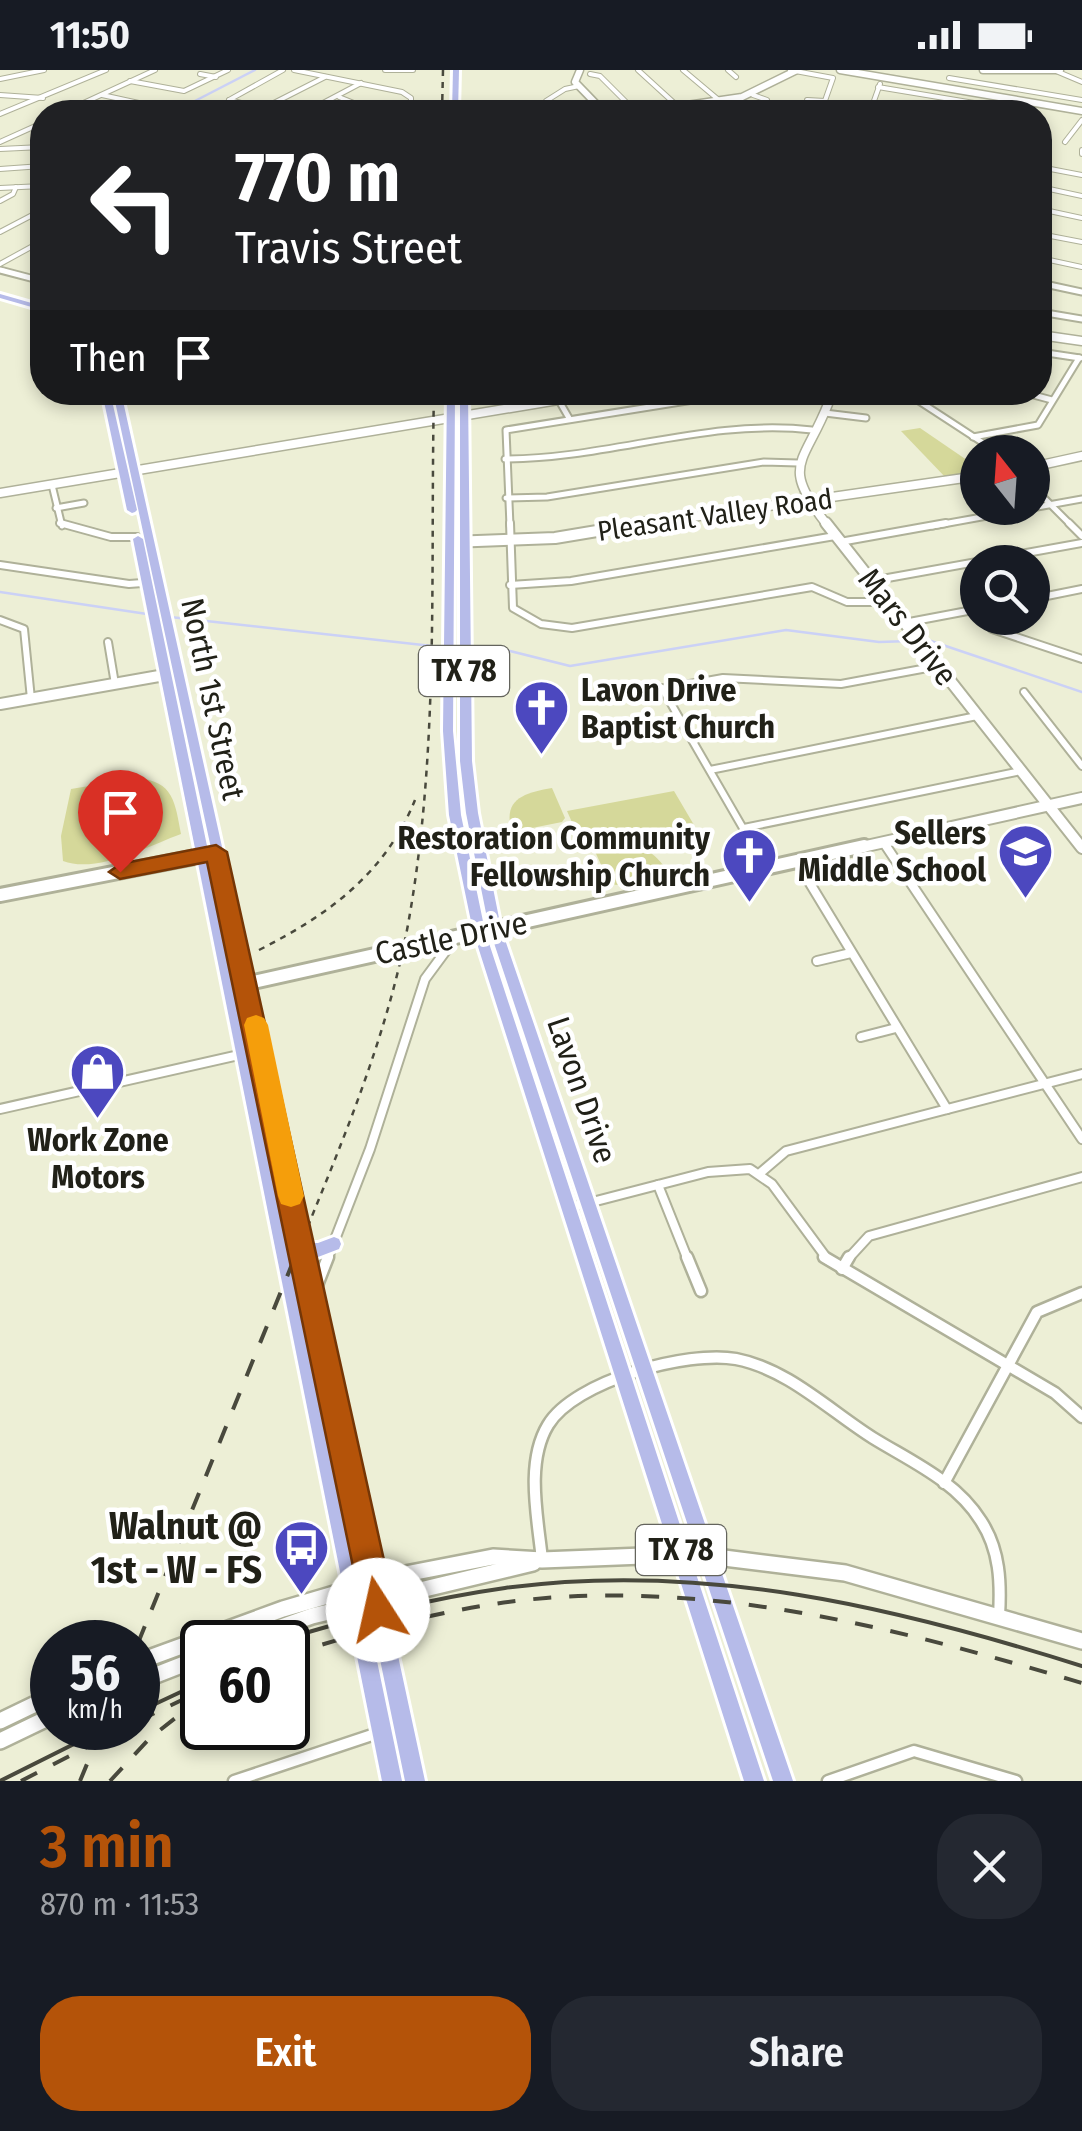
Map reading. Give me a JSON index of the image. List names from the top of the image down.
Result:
{
  "streets": {
    "main road": ["TX 78", "North 1st Street", "Lavon Drive"],
    "street": ["Pleasant Valley Road", "Mars Drive", "Castle Drive"]
  },
  "crossings": [
    ["Pleasant Valley Road", "Mars Drive"],
    ["Pleasant Valley Road", "Lavon Drive"],
    ["Mars Drive", "Castle Drive"],
    ["North 1st Street", "Castle Drive"],
    ["Castle Drive", "Lavon Drive"]
  ],
  "places": {
    "church": ["Lavon Drive Baptist Church", "Restoration Community Fellowship Church"],
    "school or university": ["Sellers Middle School"],
    "shop": ["Work Zone Motors"],
    "bus stop": ["Walnut @ 1st - W - FS"]
  },
  "north": "top",
  "page": {
    "status": "11:50",
    "turn": ["770 m", "Travis Street"],
    "then": "Then",
    "speed": "56 km/h",
    "limit": "60",
    "heading": ["3 min", "870 m · 11:53"],
    "buttons": ["Exit", "Share"]
  }
}
